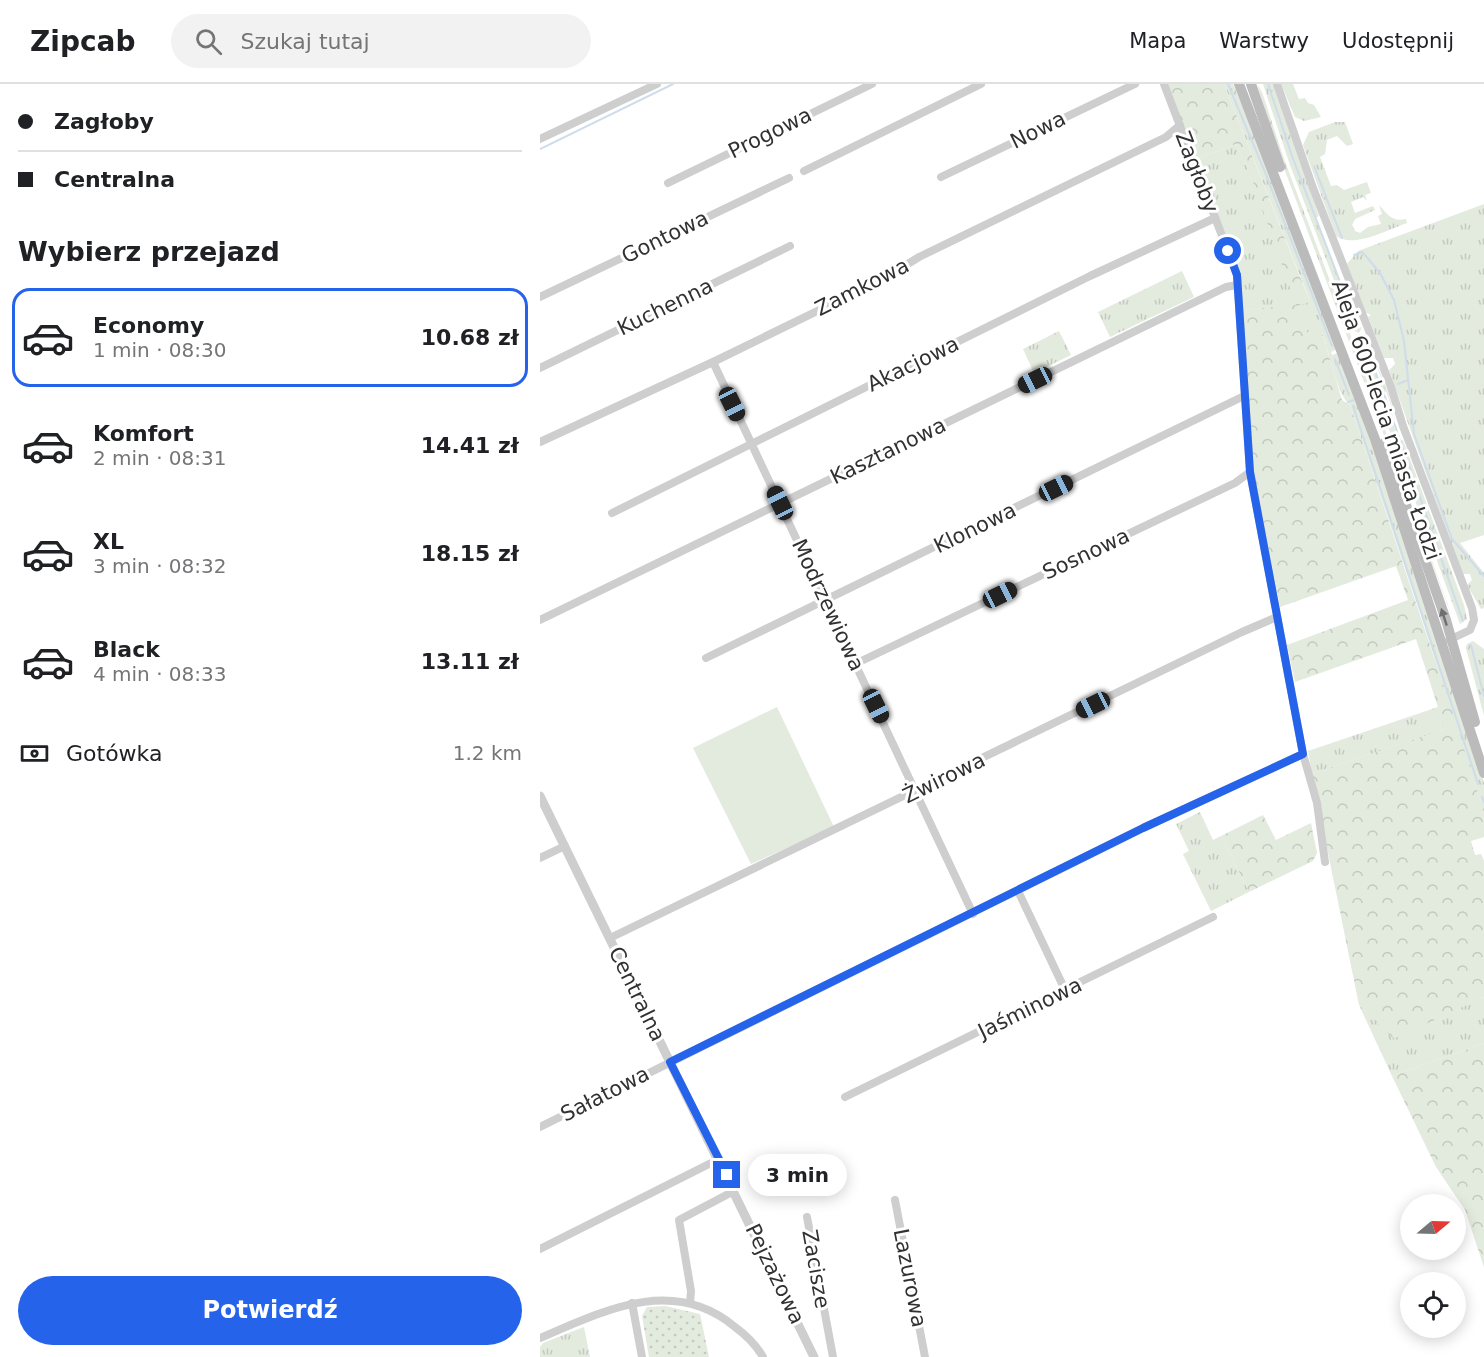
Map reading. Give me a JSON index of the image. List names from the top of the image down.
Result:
{
  "streets": {
    "main road": ["Aleja 600-lecia miasta Łodzi"],
    "street": [
      "Nowa",
      "Progowa",
      "Zagłoby",
      "Gontowa",
      "Zamkowa",
      "Kuchenna",
      "Akacjowa",
      "Kasztanowa",
      "Klonowa",
      "Sosnowa",
      "Modrzewiowa",
      "Żwirowa",
      "Centralna",
      "Jaśminowa",
      "Sałatowa",
      "Zacisze",
      "Pejzażowa",
      "Lazurowa"
    ]
  },
  "crossings": [
    ["Zagłoby", "Zamkowa"],
    ["Zagłoby", "Akacjowa"],
    ["Zagłoby", "Kasztanowa"],
    ["Zagłoby", "Klonowa"],
    ["Zagłoby", "Sosnowa"],
    ["Zagłoby", "Żwirowa"],
    ["Zagłoby", "Sałatowa"],
    ["Zamkowa", "Modrzewiowa"],
    ["Akacjowa", "Modrzewiowa"],
    ["Kasztanowa", "Modrzewiowa"],
    ["Klonowa", "Modrzewiowa"],
    ["Sosnowa", "Modrzewiowa"],
    ["Modrzewiowa", "Żwirowa"],
    ["Modrzewiowa", "Sałatowa"],
    ["Żwirowa", "Centralna"],
    ["Centralna", "Sałatowa"],
    ["Centralna", "Pejzażowa"]
  ],
  "north": "right",
  "page": {
    "header": "Zipcab",
    "search": "Szukaj tutaj",
    "nav": ["Mapa", "Warstwy", "Udostępnij"],
    "banner": ["Zagłoby", "Centralna"],
    "heading": "Wybierz przejazd",
    "list": [
      {
        "name": "Economy",
        "note": "1 min · 08:30",
        "value": "10.68 zł"
      },
      {
        "name": "Komfort",
        "note": "2 min · 08:31",
        "value": "14.41 zł"
      },
      {
        "name": "XL",
        "note": "3 min · 08:32",
        "value": "18.15 zł"
      },
      {
        "name": "Black",
        "note": "4 min · 08:33",
        "value": "13.11 zł"
      }
    ],
    "pay": ["Gotówka", "1.2 km"],
    "bubble": "3 min",
    "buttons": "Potwierdź"
  }
}
